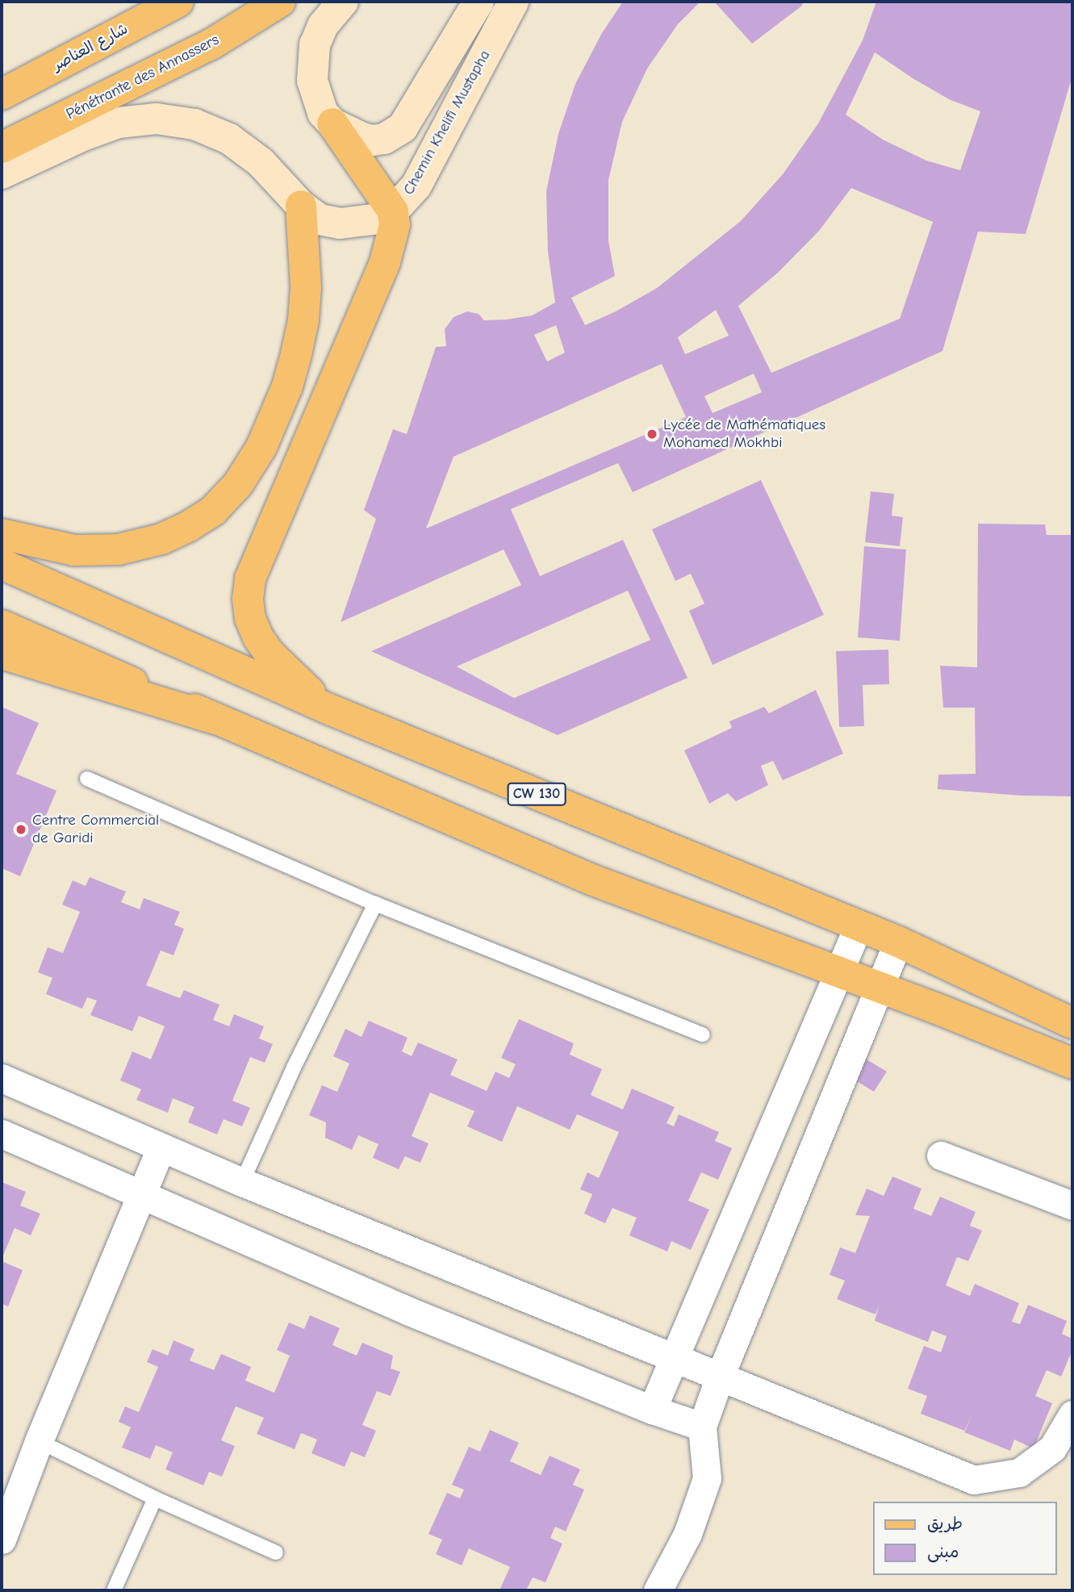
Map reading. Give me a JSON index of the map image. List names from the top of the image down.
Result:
{
  "streets": {
    "main road": [
      "شارع العناصر",
      "Pénétrante des Annassers",
      "Chemin Khelifi Mustapha",
      "CW 130"
    ]
  },
  "places": ["Lycée de Mathématiques Mohamed Mokhbi", "Centre Commercial de Garidi"],
  "legend": ["طريق", "مبنى"]
}
